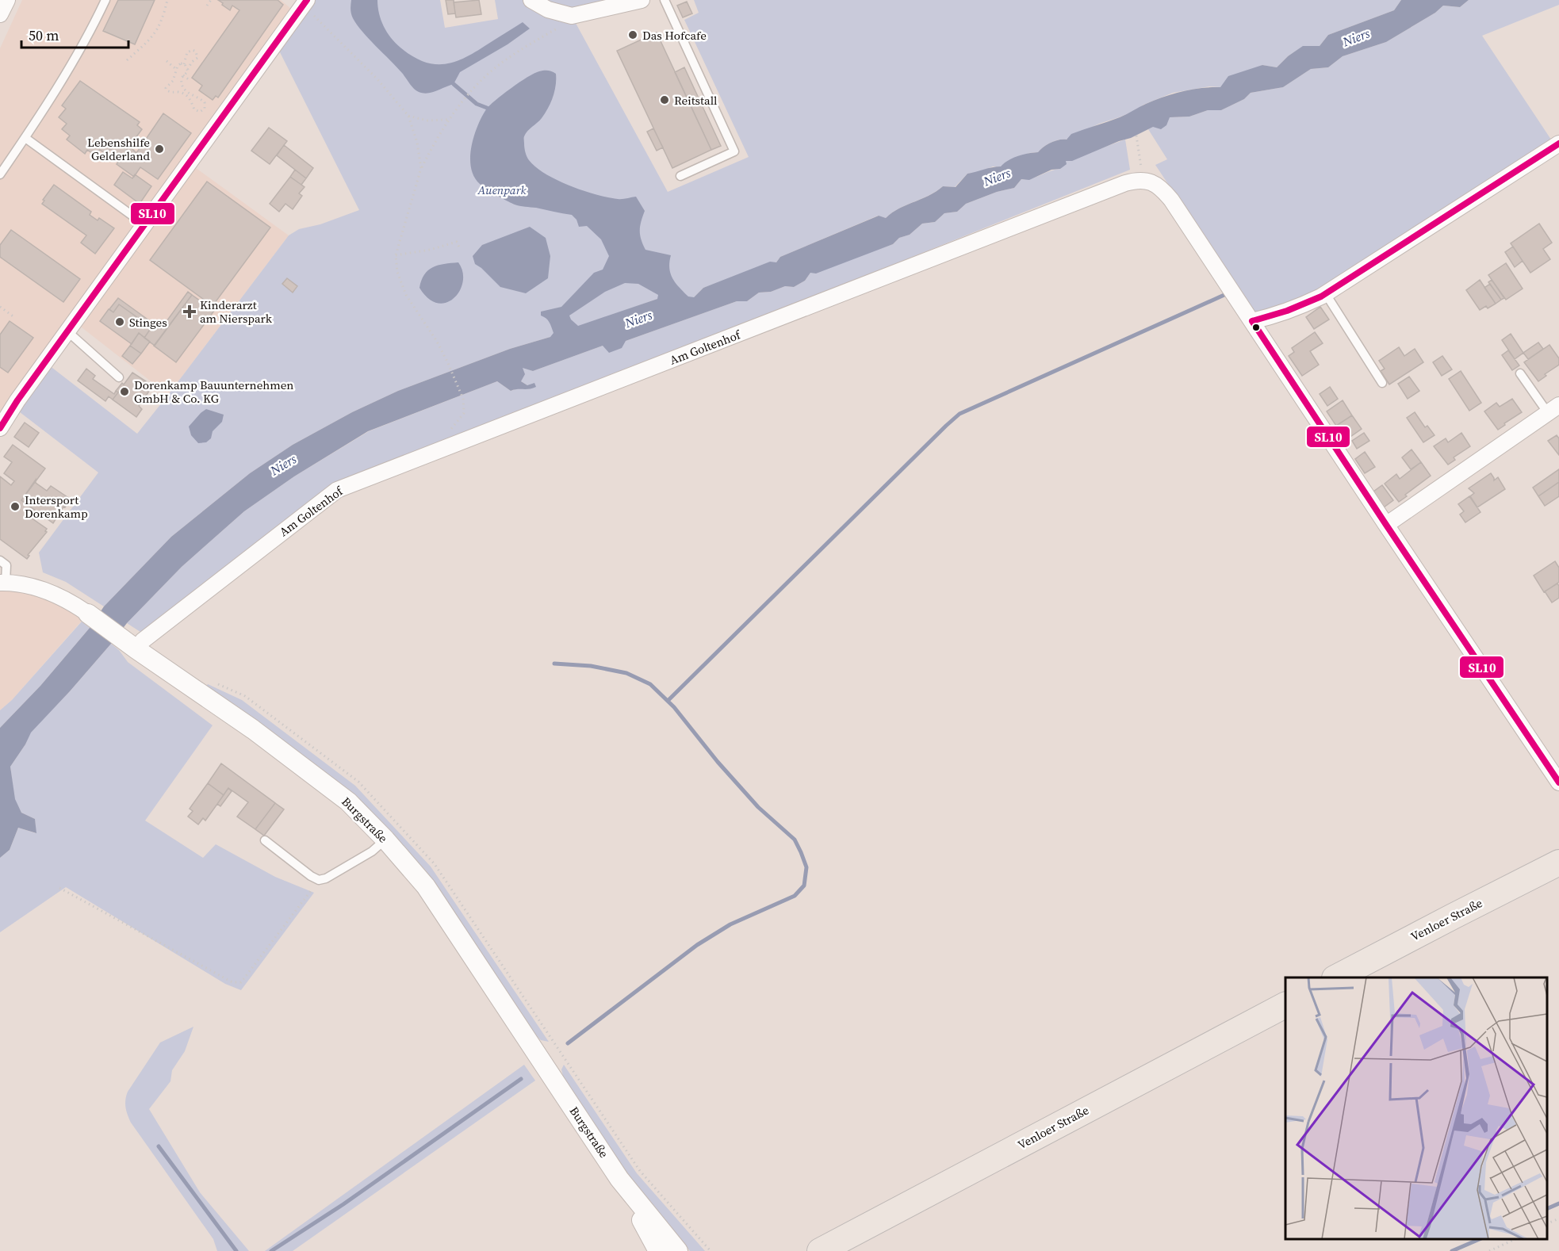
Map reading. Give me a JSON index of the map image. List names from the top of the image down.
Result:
{
  "streets": {
    "main road": ["Venloer Straße"],
    "street": ["Am Goltenhof", "Burgstraße"]
  },
  "crossings": [
    ["Am Goltenhof", "Burgstraße"]
  ],
  "water": ["Niers"],
  "parks": ["Auenpark"],
  "places": {
    "other": [
      "Das Hofcafe",
      "Reitstall",
      "Lebenshilfe Gelderland",
      "Stinges",
      "Dorenkamp Bauunternehmen GmbH & Co. KG",
      "Intersport Dorenkamp"
    ],
    "health": ["Kinderarzt am Nierspark"]
  },
  "lines": ["transit line SL10"],
  "scale_bar": "50 m"
}
